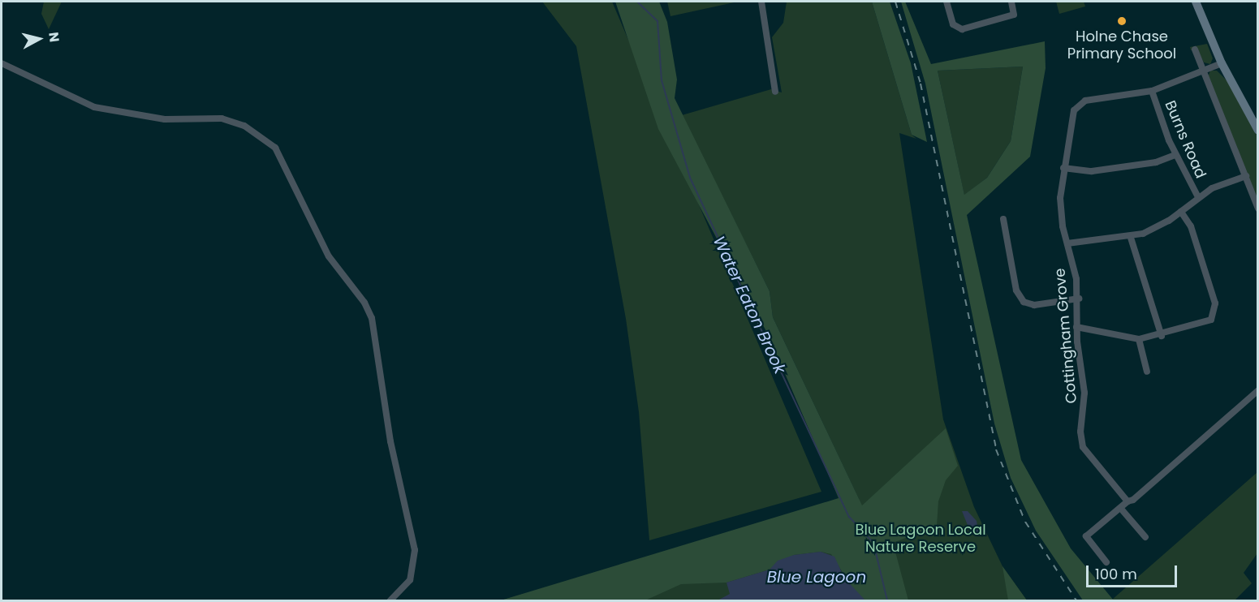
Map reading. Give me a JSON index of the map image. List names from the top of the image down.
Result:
{
  "streets": {
    "street": ["Burns Road", "Cottingham Grove"]
  },
  "crossings": [
    ["Burns Road", "Cottingham Grove"]
  ],
  "water": ["Water Eaton Brook", "Blue Lagoon"],
  "parks": ["Blue Lagoon Local Nature Reserve"],
  "places": ["Holne Chase Primary School"],
  "scale_bar": "100 m",
  "north": "right"
}
